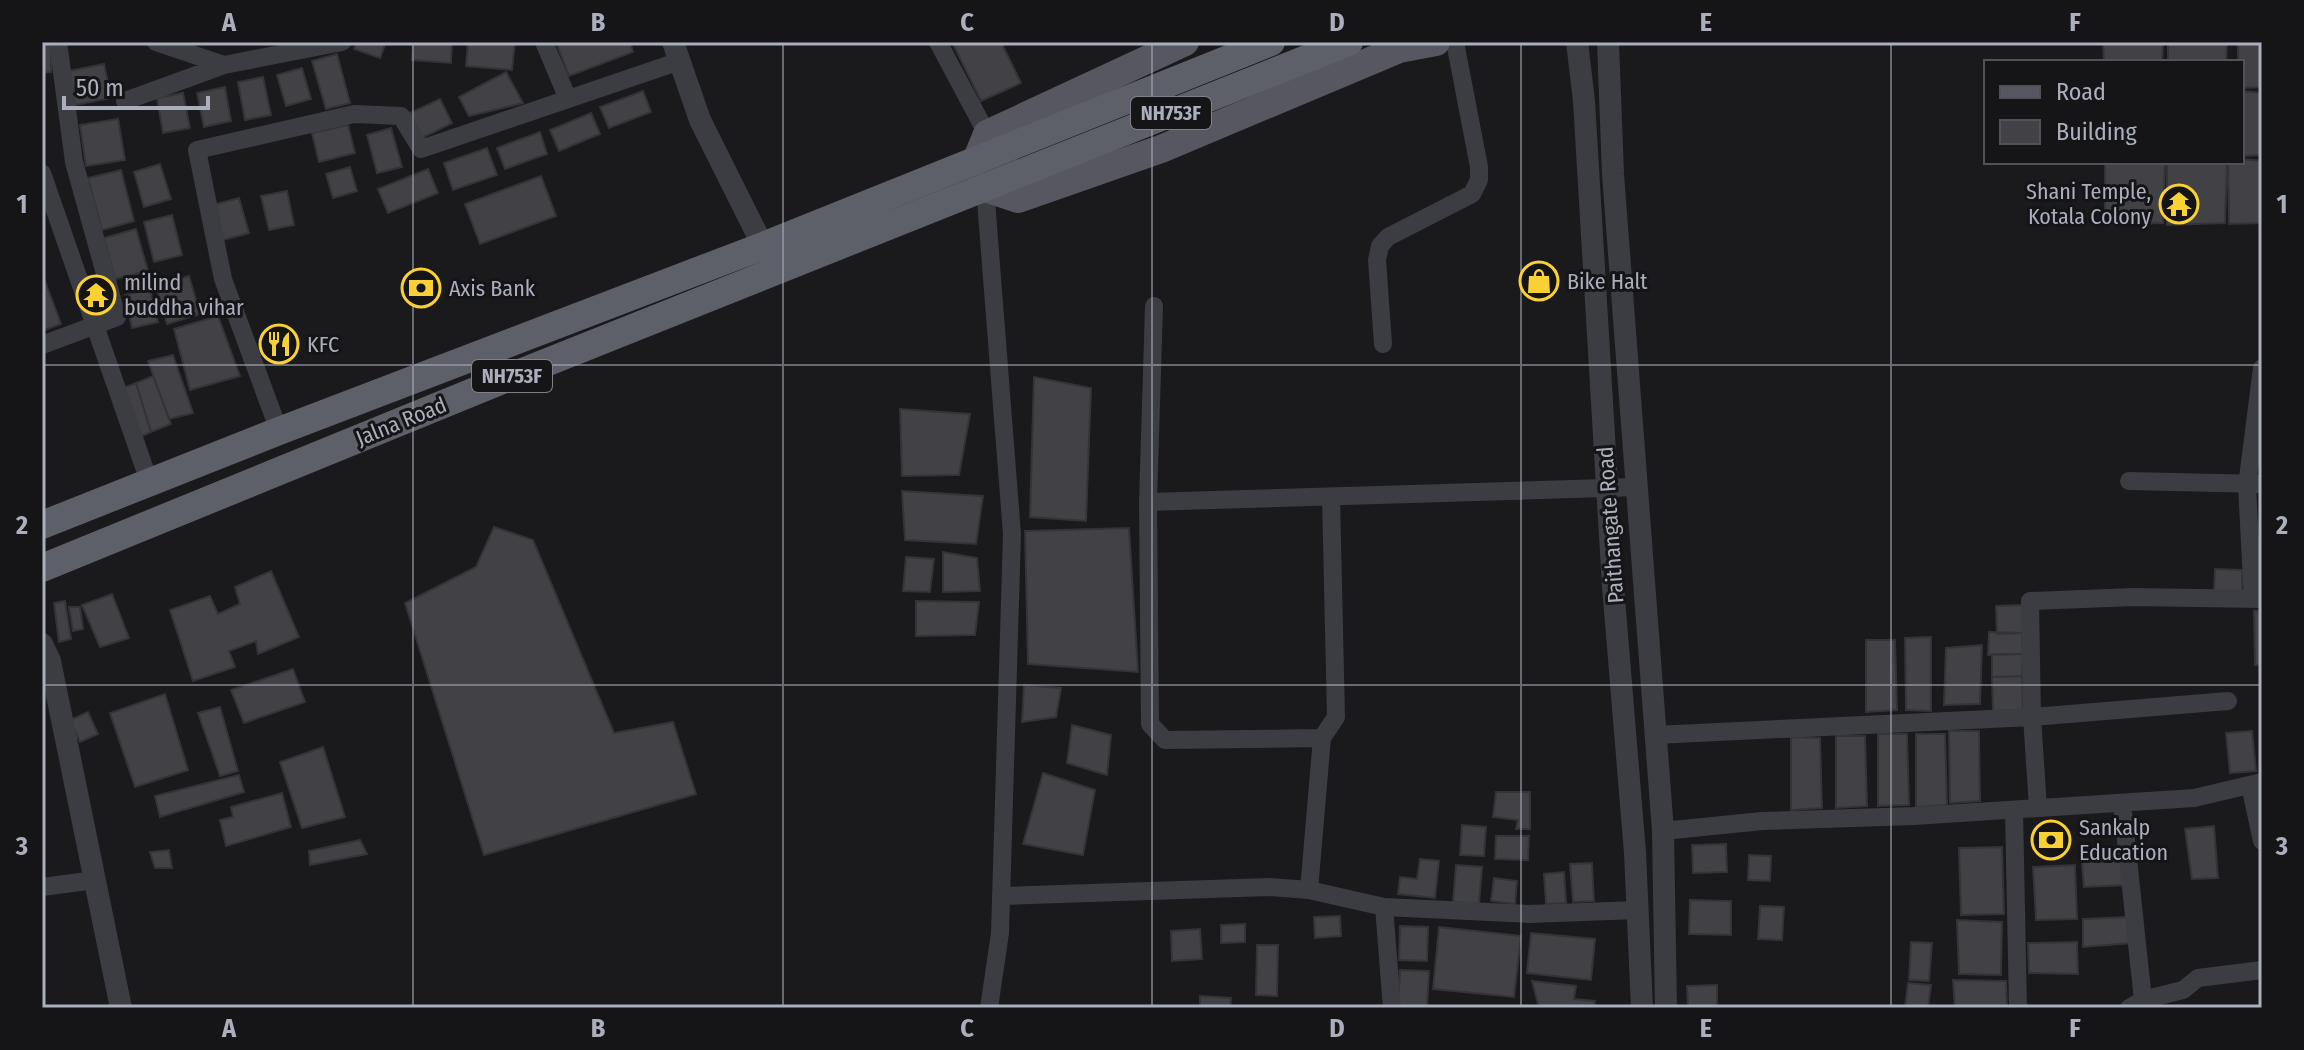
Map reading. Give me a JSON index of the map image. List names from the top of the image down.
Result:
{
  "streets": {
    "highway": ["NH753F", "Jalna Road"],
    "street": ["Paithangate Road"]
  },
  "crossings": [
    ["NH753F", "Jalna Road"]
  ],
  "places": {
    "temple": ["Shani Temple, Kotala Colony", "milind buddha vihar"],
    "shop": ["Bike Halt"],
    "bank": ["Axis Bank", "Sankalp Education"],
    "restaurant": ["KFC"]
  },
  "legend": ["Road", "Building"],
  "scale_bar": "50 m",
  "grid": {
    "columns": [
      "A",
      "B",
      "C",
      "D",
      "E",
      "F"
    ],
    "rows": ["1", "2", "3"]
  }
}
